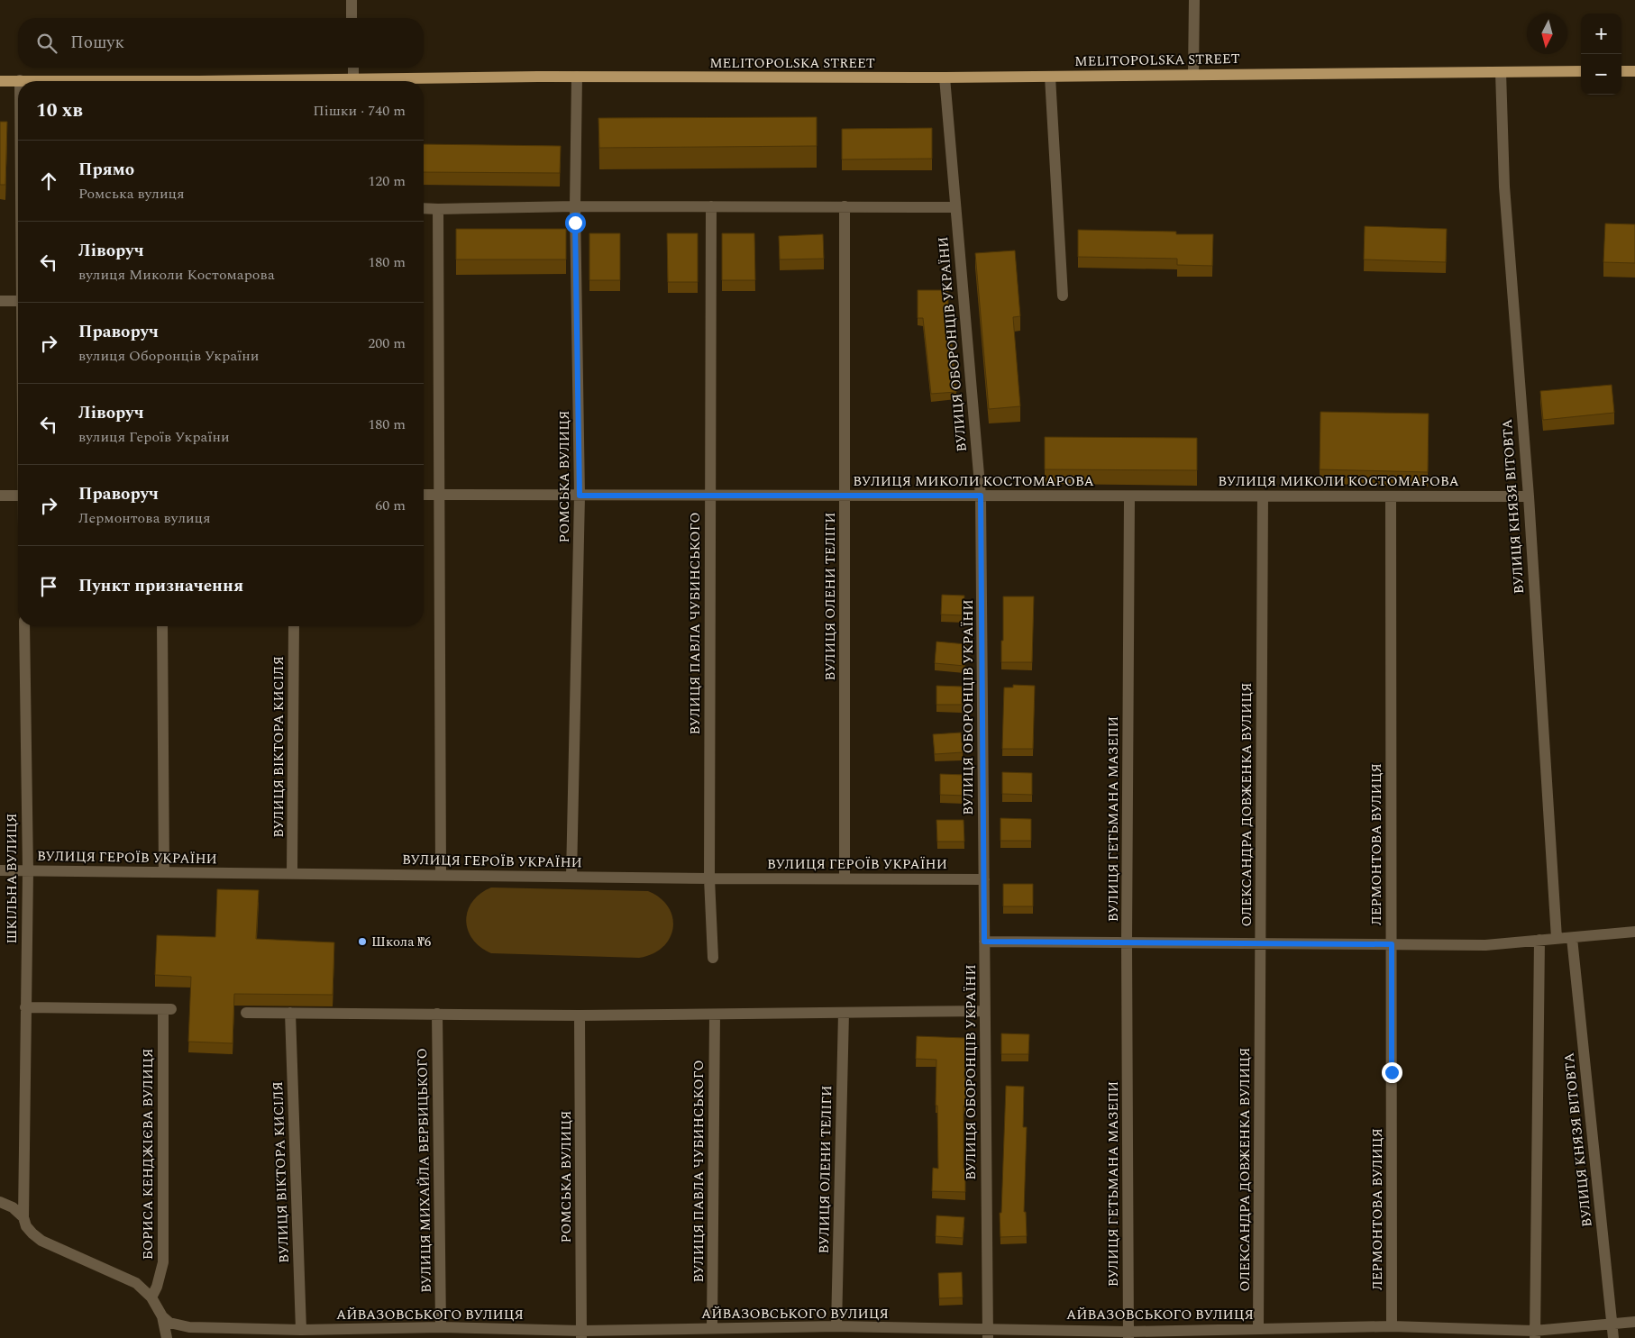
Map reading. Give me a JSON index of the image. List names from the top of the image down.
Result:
{
  "streets": {
    "main road": ["MELITOPOLSKA STREET"],
    "street": [
      "ВУЛИЦЯ ОБОРОНЦІВ УКРАЇНИ",
      "РОМСЬКА ВУЛИЦЯ",
      "ВУЛИЦЯ МИКОЛИ КОСТОМАРОВА",
      "ВУЛИЦЯ КНЯЗЯ ВІТОВТА",
      "ВУЛИЦЯ ОЛЕНИ ТЕЛІГИ",
      "ВУЛИЦЯ ПАВЛА ЧУБИНСЬКОГО",
      "ВУЛИЦЯ ВІКТОРА КИСІЛЯ",
      "ОЛЕКСАНДРА ДОВЖЕНКА ВУЛИЦЯ",
      "ВУЛИЦЯ ГЕТЬМАНА МАЗЕПИ",
      "ЛЕРМОНТОВА ВУЛИЦЯ",
      "ВУЛИЦЯ ГЕРОЇВ УКРАЇНИ",
      "ШКІЛЬНА ВУЛИЦЯ",
      "БОРИСА КЕНДЖІЄВА ВУЛИЦЯ",
      "ВУЛИЦЯ МИХАЙЛА ВЕРБИЦЬКОГО",
      "АЙВАЗОВСЬКОГО ВУЛИЦЯ"
    ]
  },
  "crossings": [
    ["MELITOPOLSKA STREET", "ВУЛИЦЯ ОБОРОНЦІВ УКРАЇНИ"],
    ["MELITOPOLSKA STREET", "РОМСЬКА ВУЛИЦЯ"],
    ["MELITOPOLSKA STREET", "ВУЛИЦЯ КНЯЗЯ ВІТОВТА"],
    ["ВУЛИЦЯ ОБОРОНЦІВ УКРАЇНИ", "ВУЛИЦЯ МИКОЛИ КОСТОМАРОВА"],
    ["ВУЛИЦЯ ОБОРОНЦІВ УКРАЇНИ", "ВУЛИЦЯ ГЕРОЇВ УКРАЇНИ"],
    ["ВУЛИЦЯ ОБОРОНЦІВ УКРАЇНИ", "АЙВАЗОВСЬКОГО ВУЛИЦЯ"],
    ["РОМСЬКА ВУЛИЦЯ", "ВУЛИЦЯ МИКОЛИ КОСТОМАРОВА"],
    ["РОМСЬКА ВУЛИЦЯ", "ВУЛИЦЯ ГЕРОЇВ УКРАЇНИ"],
    ["РОМСЬКА ВУЛИЦЯ", "АЙВАЗОВСЬКОГО ВУЛИЦЯ"],
    ["ВУЛИЦЯ МИКОЛИ КОСТОМАРОВА", "ВУЛИЦЯ КНЯЗЯ ВІТОВТА"],
    ["ВУЛИЦЯ МИКОЛИ КОСТОМАРОВА", "ВУЛИЦЯ ОЛЕНИ ТЕЛІГИ"],
    ["ВУЛИЦЯ МИКОЛИ КОСТОМАРОВА", "ВУЛИЦЯ ПАВЛА ЧУБИНСЬКОГО"],
    ["ВУЛИЦЯ МИКОЛИ КОСТОМАРОВА", "ОЛЕКСАНДРА ДОВЖЕНКА ВУЛИЦЯ"],
    ["ВУЛИЦЯ МИКОЛИ КОСТОМАРОВА", "ВУЛИЦЯ ГЕТЬМАНА МАЗЕПИ"],
    ["ВУЛИЦЯ МИКОЛИ КОСТОМАРОВА", "ЛЕРМОНТОВА ВУЛИЦЯ"],
    ["ВУЛИЦЯ КНЯЗЯ ВІТОВТА", "АЙВАЗОВСЬКОГО ВУЛИЦЯ"],
    ["ВУЛИЦЯ ОЛЕНИ ТЕЛІГИ", "ВУЛИЦЯ ГЕРОЇВ УКРАЇНИ"],
    ["ВУЛИЦЯ ОЛЕНИ ТЕЛІГИ", "АЙВАЗОВСЬКОГО ВУЛИЦЯ"],
    ["ВУЛИЦЯ ПАВЛА ЧУБИНСЬКОГО", "ВУЛИЦЯ ГЕРОЇВ УКРАЇНИ"],
    ["ВУЛИЦЯ ПАВЛА ЧУБИНСЬКОГО", "АЙВАЗОВСЬКОГО ВУЛИЦЯ"],
    ["ВУЛИЦЯ ВІКТОРА КИСІЛЯ", "ВУЛИЦЯ ГЕРОЇВ УКРАЇНИ"],
    ["ВУЛИЦЯ ВІКТОРА КИСІЛЯ", "АЙВАЗОВСЬКОГО ВУЛИЦЯ"],
    ["ОЛЕКСАНДРА ДОВЖЕНКА ВУЛИЦЯ", "АЙВАЗОВСЬКОГО ВУЛИЦЯ"],
    ["ВУЛИЦЯ ГЕТЬМАНА МАЗЕПИ", "АЙВАЗОВСЬКОГО ВУЛИЦЯ"],
    ["ЛЕРМОНТОВА ВУЛИЦЯ", "АЙВАЗОВСЬКОГО ВУЛИЦЯ"],
    ["ВУЛИЦЯ ГЕРОЇВ УКРАЇНИ", "ШКІЛЬНА ВУЛИЦЯ"],
    ["ШКІЛЬНА ВУЛИЦЯ", "БОРИСА КЕНДЖІЄВА ВУЛИЦЯ"],
    ["ВУЛИЦЯ МИХАЙЛА ВЕРБИЦЬКОГО", "АЙВАЗОВСЬКОГО ВУЛИЦЯ"]
  ],
  "places": ["Школа №6"],
  "north": "bottom",
  "page": {
    "map_buttons": ["+", "−"],
    "search": "Пошук",
    "heading": ["10 хв", "Пішки · 740 m"],
    "list": [
      ["Прямо", "Ромська вулиця", "120 m"],
      ["Ліворуч", "вулиця Миколи Костомарова", "180 m"],
      ["Праворуч", "вулиця Оборонців України", "200 m"],
      ["Ліворуч", "вулиця Героїв України", "180 m"],
      ["Праворуч", "Лермонтова вулиця", "60 m"],
      "Пункт призначення"
    ]
  }
}
